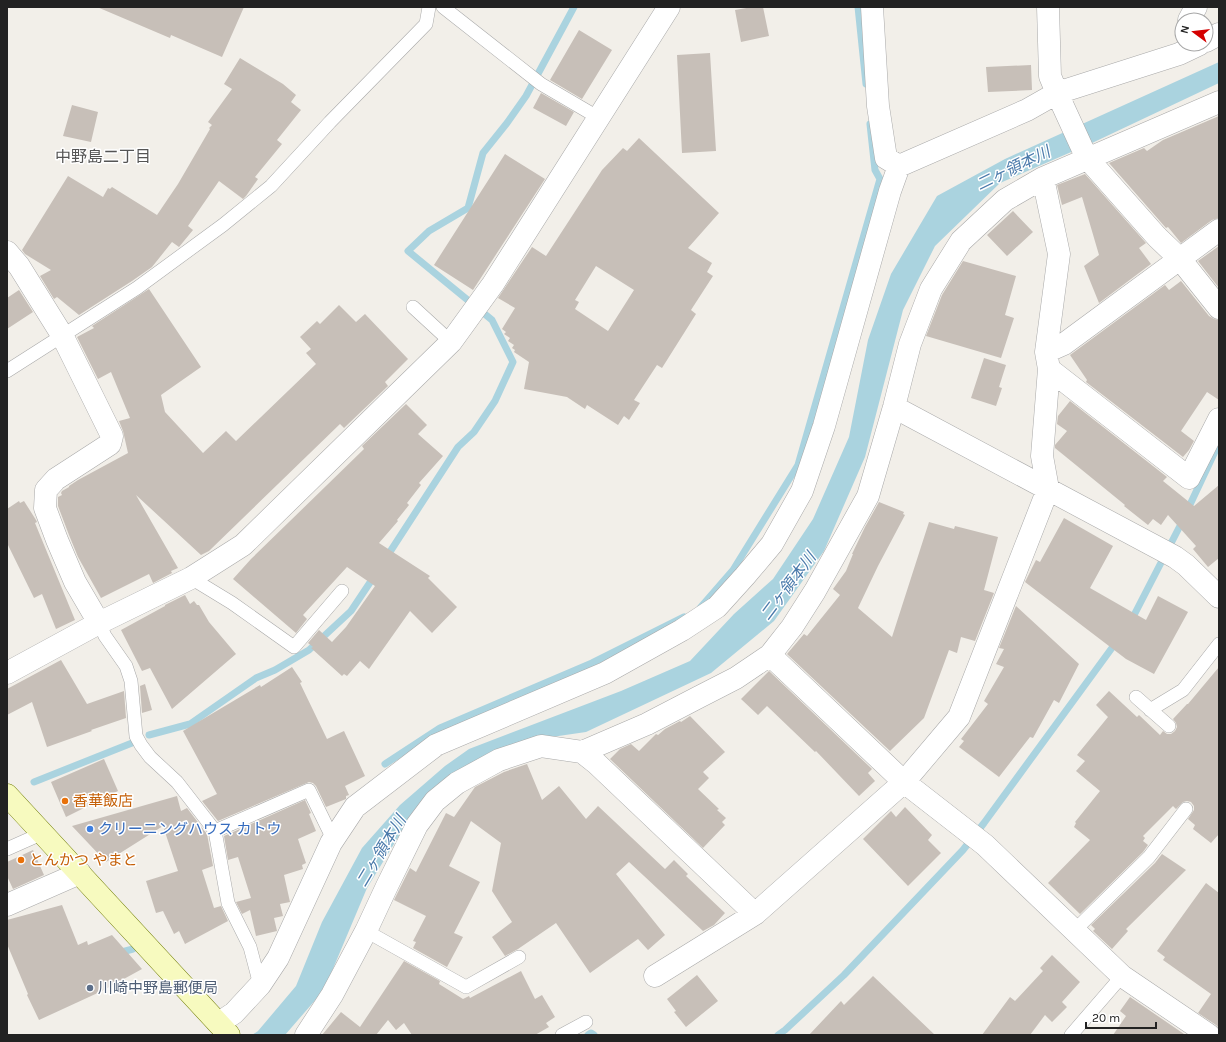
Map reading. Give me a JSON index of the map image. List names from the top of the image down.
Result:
{
  "districts": ["中野島二丁目"],
  "water": ["二ヶ領本川"],
  "places": [
    "香華飯店",
    "クリーニングハウス カトウ",
    "とんかつ やまと",
    "川崎中野島郵便局"
  ],
  "scale_bar": "20 m",
  "north": "left"
}
